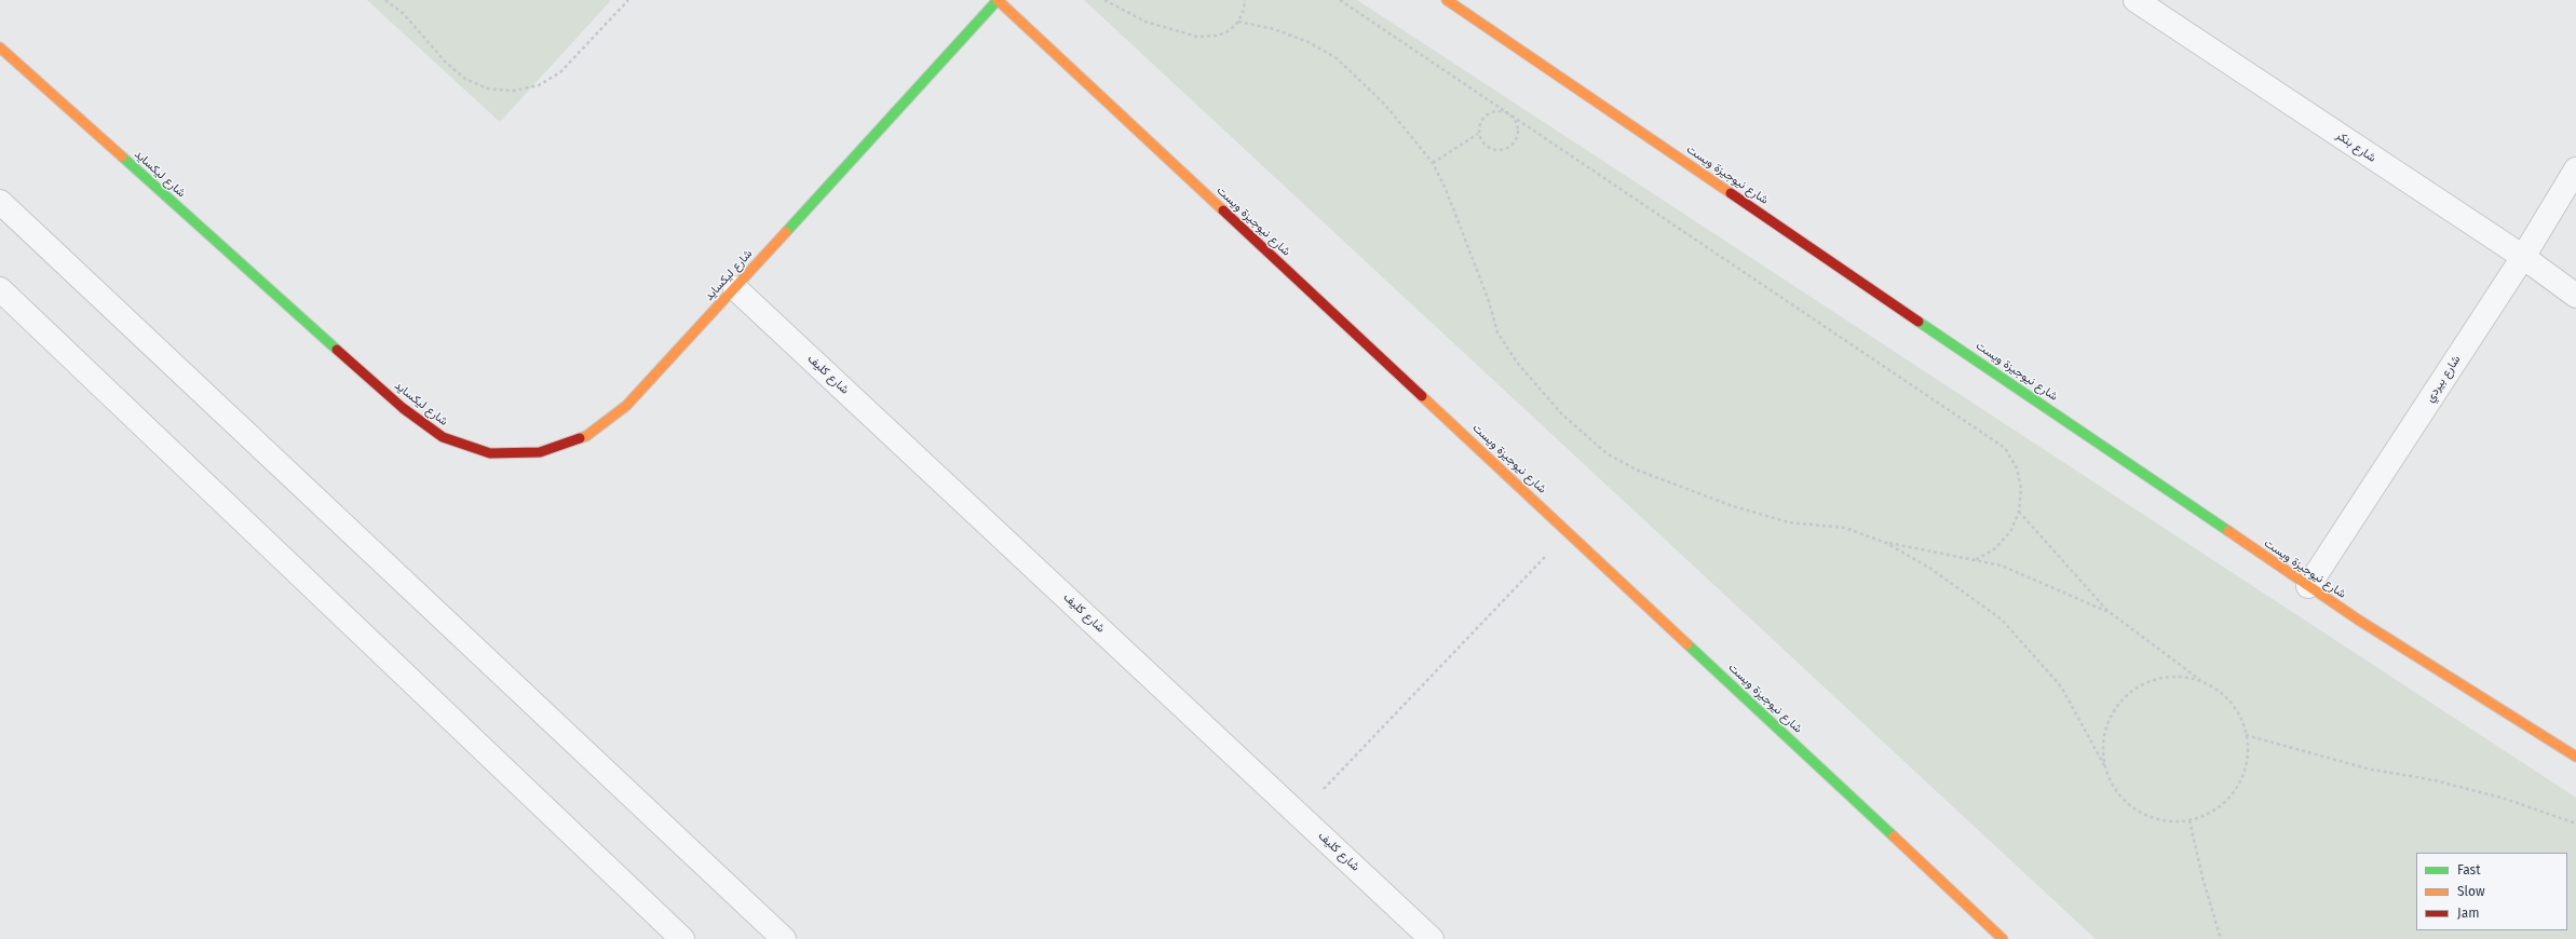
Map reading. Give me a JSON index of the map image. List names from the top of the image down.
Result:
{
  "streets": {
    "street": [
      "شارع بنكر",
      "شارع ليكسايد",
      "شارع نيوجيزة ويست",
      "شارع كليف",
      "شارع بيردي"
    ]
  },
  "crossings": [
    ["شارع بنكر", "شارع بيردي"],
    ["شارع ليكسايد", "شارع نيوجيزة ويست"],
    ["شارع ليكسايد", "شارع كليف"],
    ["شارع نيوجيزة ويست", "شارع بيردي"]
  ],
  "legend": ["Fast", "Slow", "Jam"]
}
